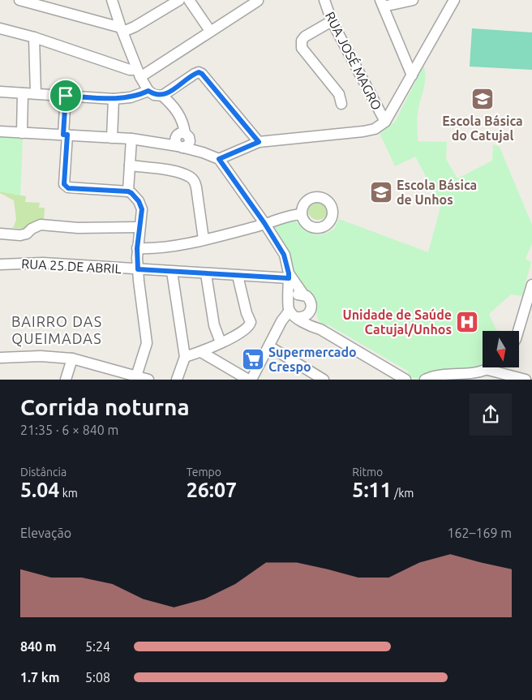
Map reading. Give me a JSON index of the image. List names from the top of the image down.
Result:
{
  "streets": {
    "street": ["RUA JOSÉ MAGRO", "RUA 25 DE ABRIL"]
  },
  "districts": ["BAIRRO DAS QUEIMADAS"],
  "places": {
    "school or university": ["Escola Básica do Catujal", "Escola Básica de Unhos"],
    "hospital": ["Unidade de Saúde Catujal/Unhos"],
    "supermarket": ["Supermercado Crespo"]
  },
  "north": "bottom",
  "page": {
    "heading": ["Corrida noturna", "21:35 · 6 × 840 m"],
    "stats": [
      ["Distância", "5.04 km"],
      ["Tempo", "26:07"],
      ["Ritmo", "5:11 /km"]
    ],
    "chart": ["Elevação", "162–169 m"],
    "list": [
      {
        "name": "840 m",
        "note": "5:24"
      },
      {
        "name": "1.7 km",
        "note": "5:08"
      }
    ]
  }
}
